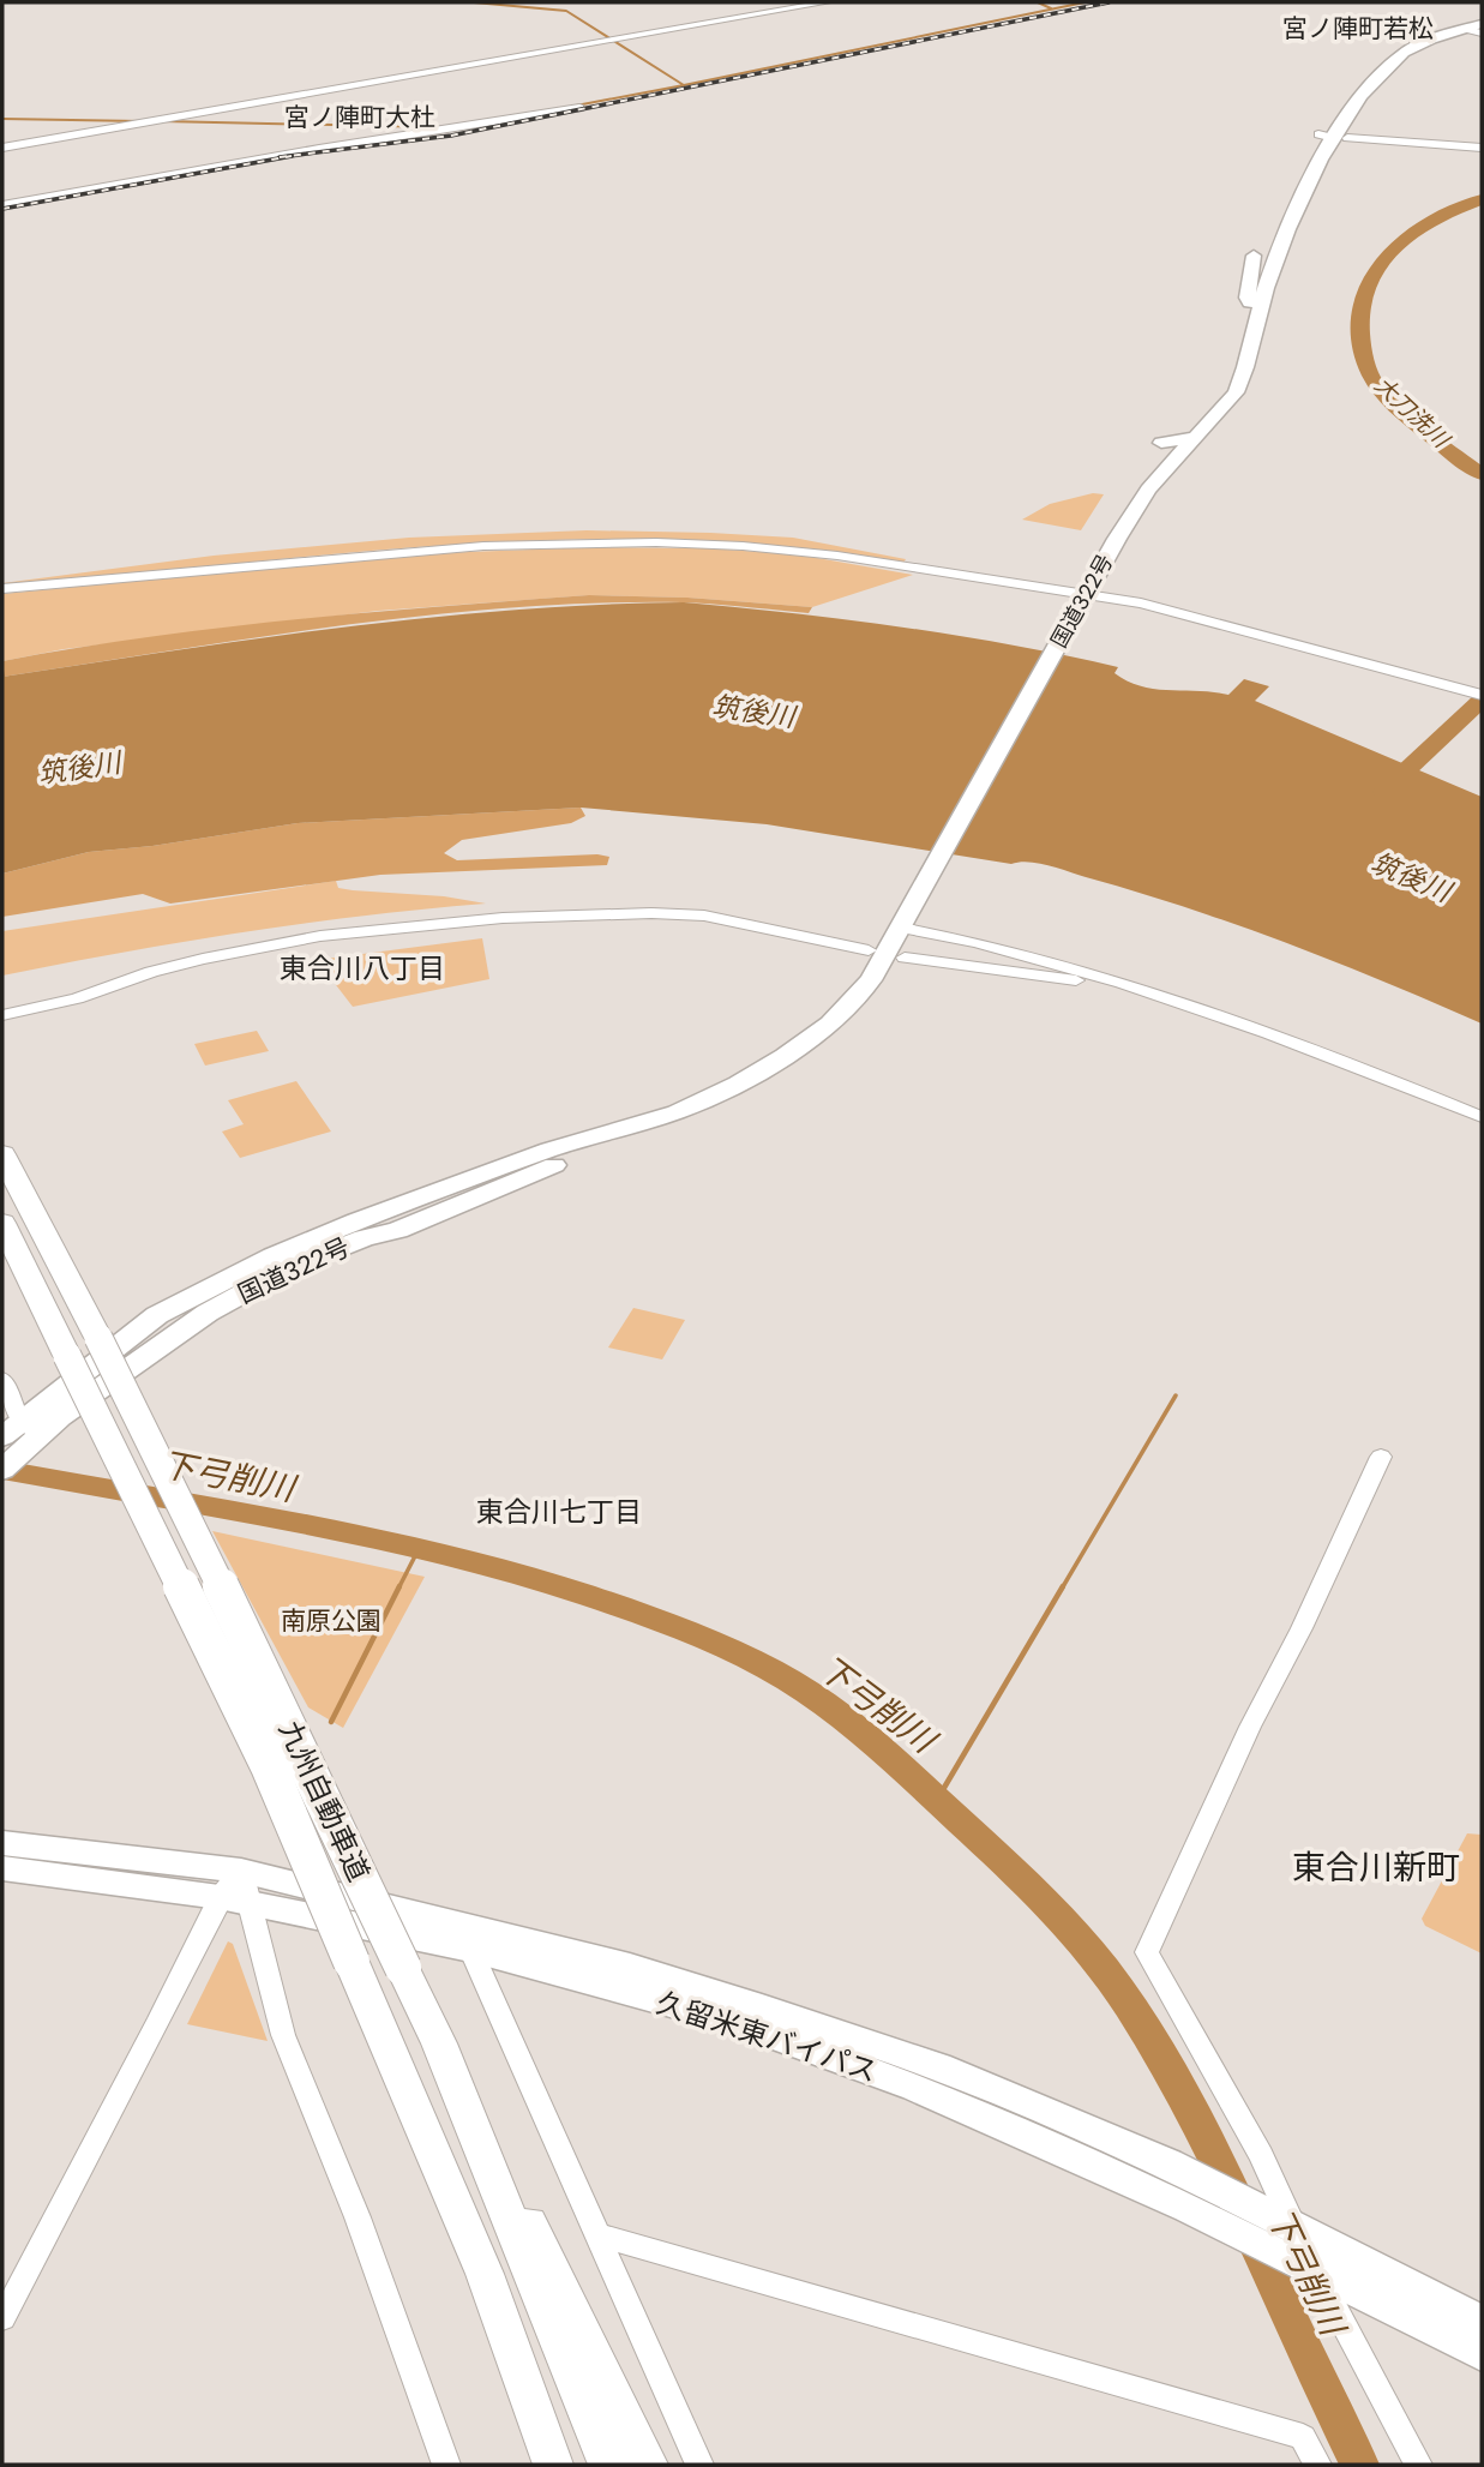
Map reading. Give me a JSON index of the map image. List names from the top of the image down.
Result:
{
  "streets": {
    "highway": ["国道322号", "九州自動車道", "久留米東バイパス"]
  },
  "districts": [
    "宮ノ陣町若松",
    "宮ノ陣町大杜",
    "東合川八丁目",
    "東合川七丁目",
    "東合川新町"
  ],
  "water": ["大刀洗川", "筑後川", "下弓削川"],
  "parks": ["南原公園"]
}
